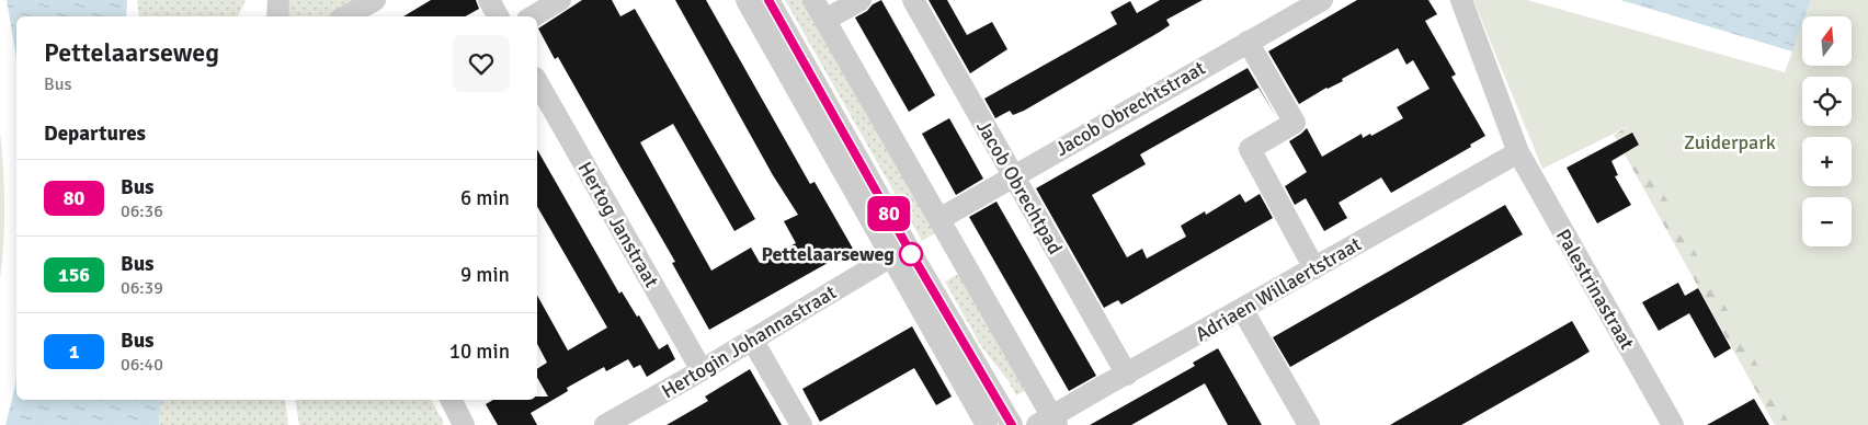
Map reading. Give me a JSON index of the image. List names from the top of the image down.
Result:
{
  "streets": {
    "street": [
      "Jacob Obrechtstraat",
      "Jacob Obrechtpad",
      "Hertog Janstraat",
      "Adriaen Willaertstraat",
      "Palestrinastraat",
      "Hertogin Johannastraat"
    ]
  },
  "crossings": [
    ["Jacob Obrechtstraat", "Jacob Obrechtpad"],
    ["Jacob Obrechtpad", "Adriaen Willaertstraat"],
    ["Hertog Janstraat", "Hertogin Johannastraat"],
    ["Adriaen Willaertstraat", "Palestrinastraat"]
  ],
  "parks": ["Zuiderpark"],
  "places": ["Pettelaarseweg"],
  "lines": ["bus line 80"],
  "north": "top",
  "page": {
    "on_map": "80",
    "map_buttons": ["+", "−"],
    "heading": [
      ["Pettelaarseweg", "Bus"],
      "Departures"
    ],
    "list": [
      {
        "mark": "80",
        "name": "Bus",
        "note": "06:36",
        "value": "6 min"
      },
      {
        "mark": "156",
        "name": "Bus",
        "note": "06:39",
        "value": "9 min"
      },
      {
        "mark": "1",
        "name": "Bus",
        "note": "06:40",
        "value": "10 min"
      }
    ]
  }
}
